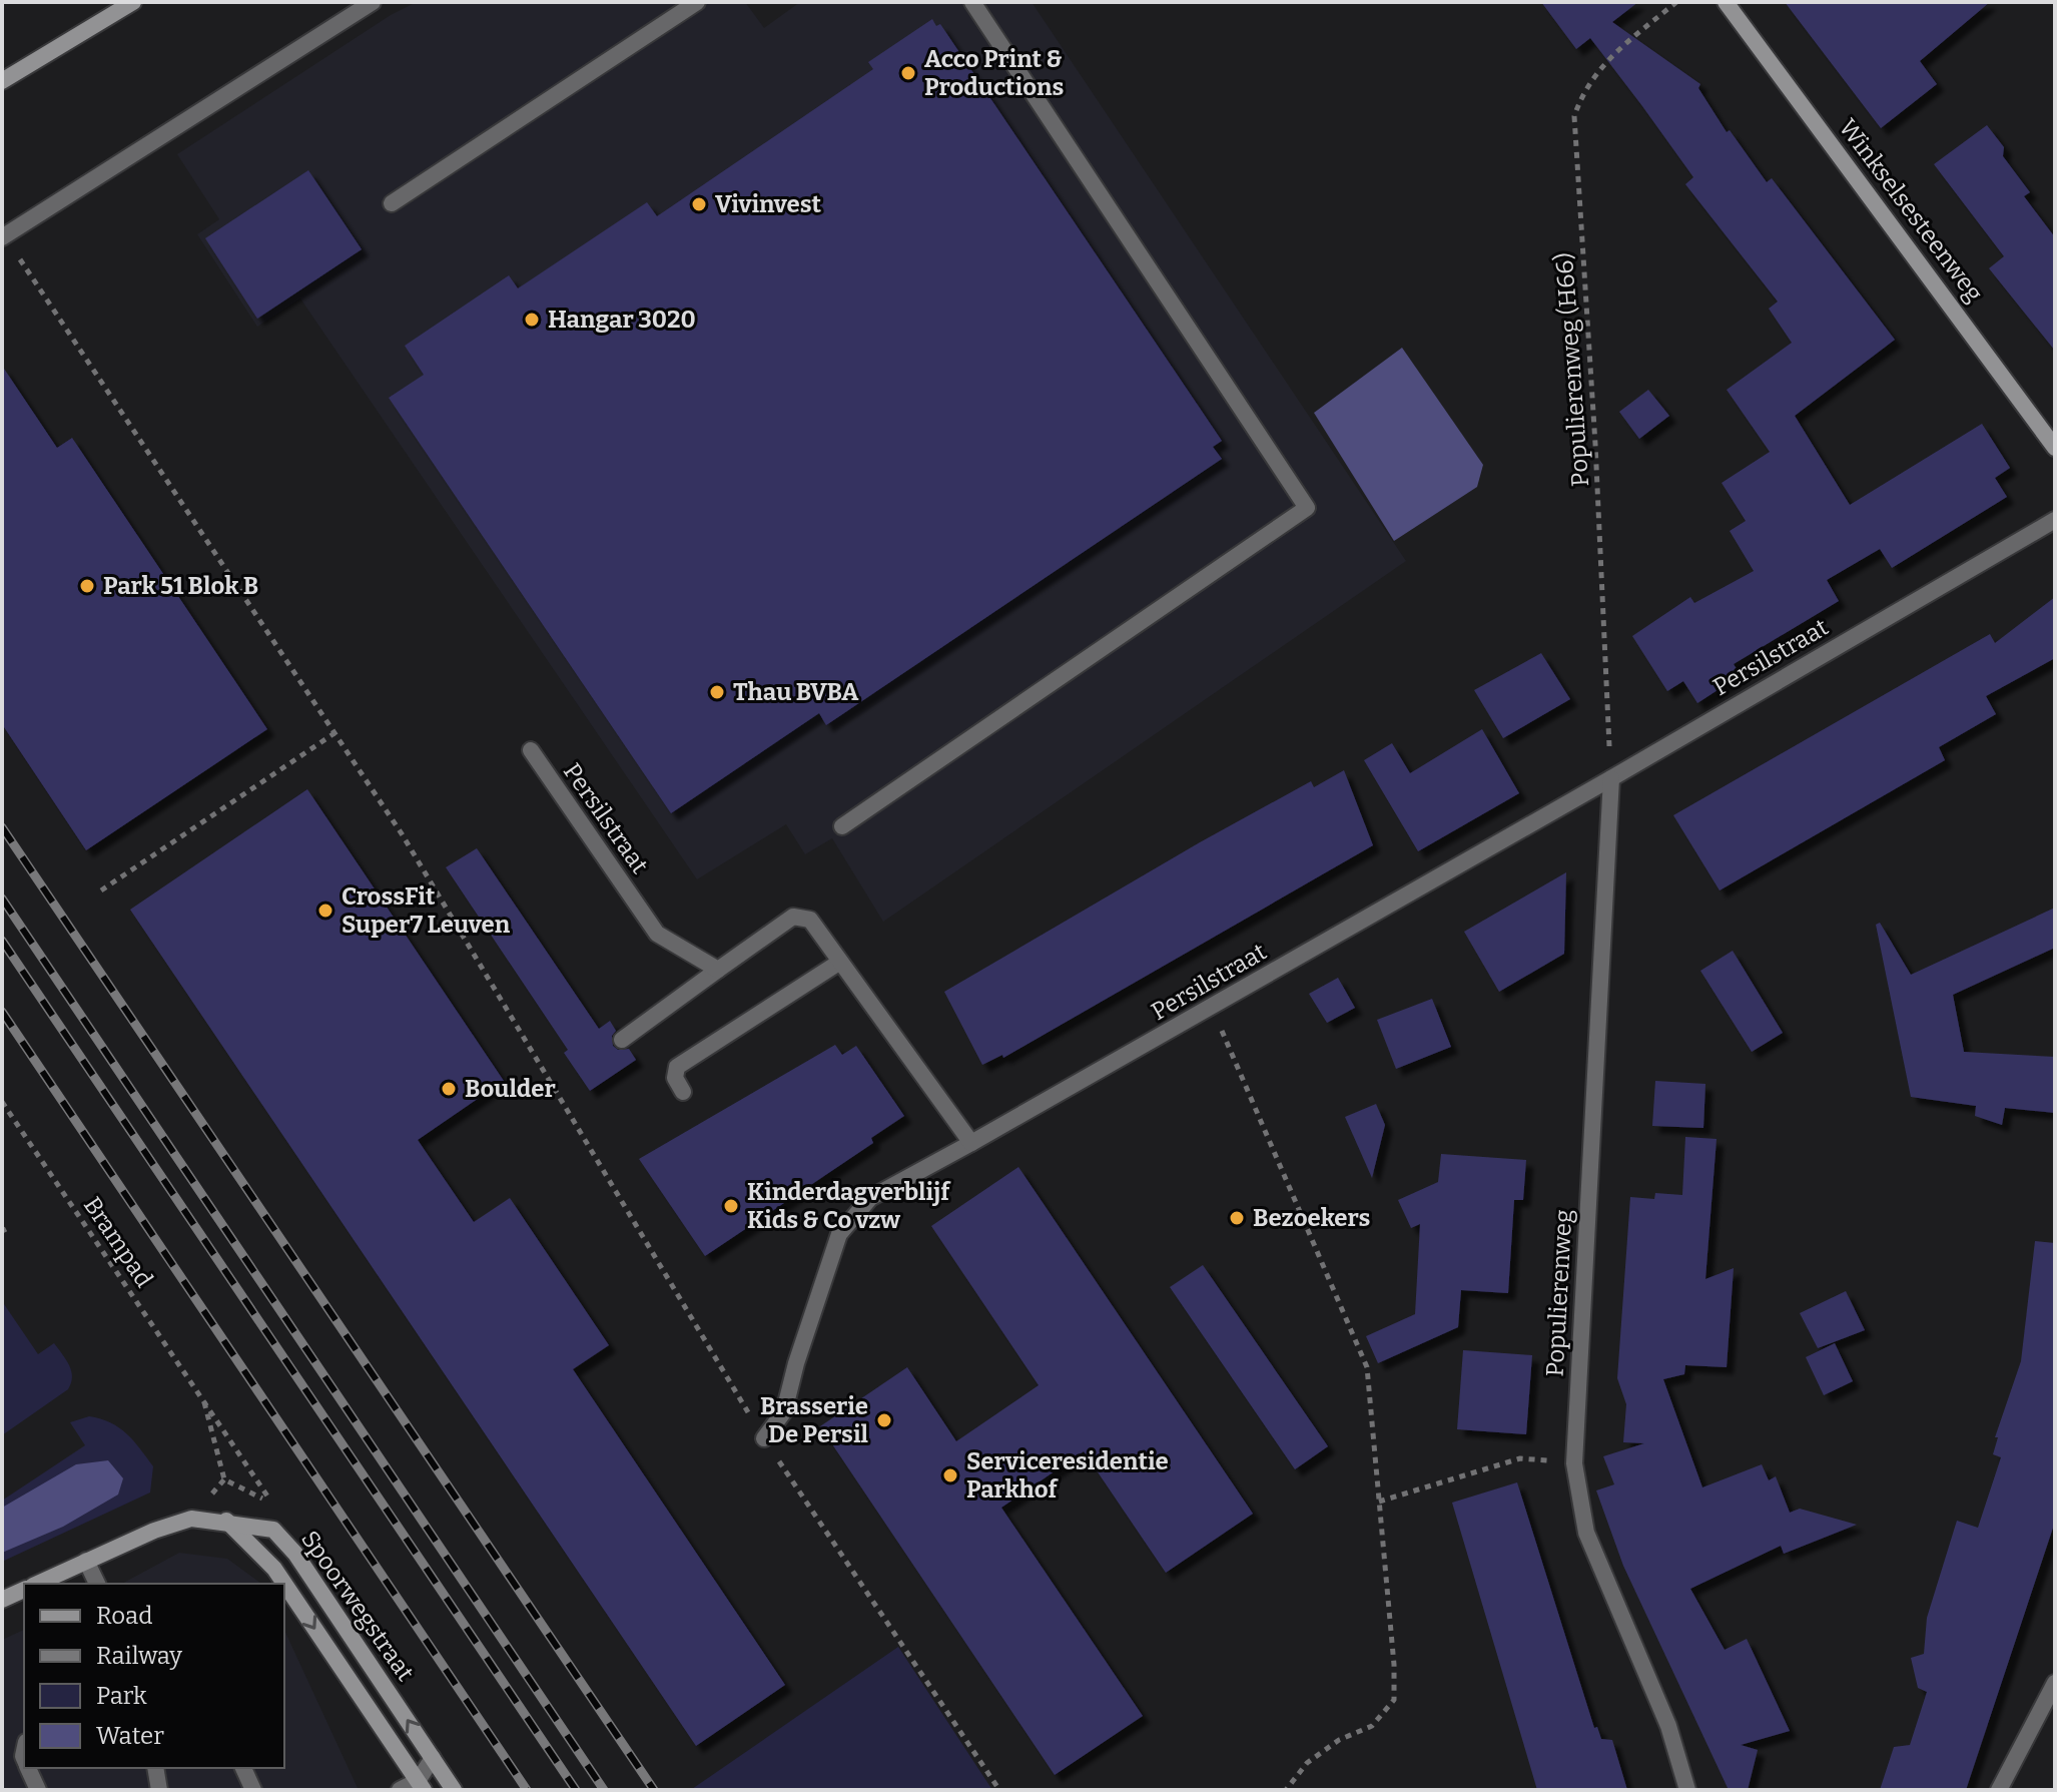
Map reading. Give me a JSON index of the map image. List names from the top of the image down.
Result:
{
  "streets": {
    "street": [
      "Winkselsesteenweg",
      "Persilstraat",
      "Populierenweg",
      "Spoorwegstraat"
    ],
    "path": ["Populierenweg (H66)", "Brampad"]
  },
  "crossings": [
    ["Populierenweg (H66)", "Persilstraat"],
    ["Populierenweg (H66)", "Populierenweg"],
    ["Persilstraat", "Populierenweg"]
  ],
  "places": [
    "Acco Print & Productions",
    "Vivinvest",
    "Hangar 3020",
    "Park 51 Blok B",
    "Thau BVBA",
    "CrossFit Super7 Leuven",
    "Boulder",
    "Kinderdagverblijf Kids & Co vzw",
    "Bezoekers",
    "Brasserie De Persil",
    "Serviceresidentie Parkhof"
  ],
  "legend": [
    "Road",
    "Railway",
    "Park",
    "Water"
  ]
}
